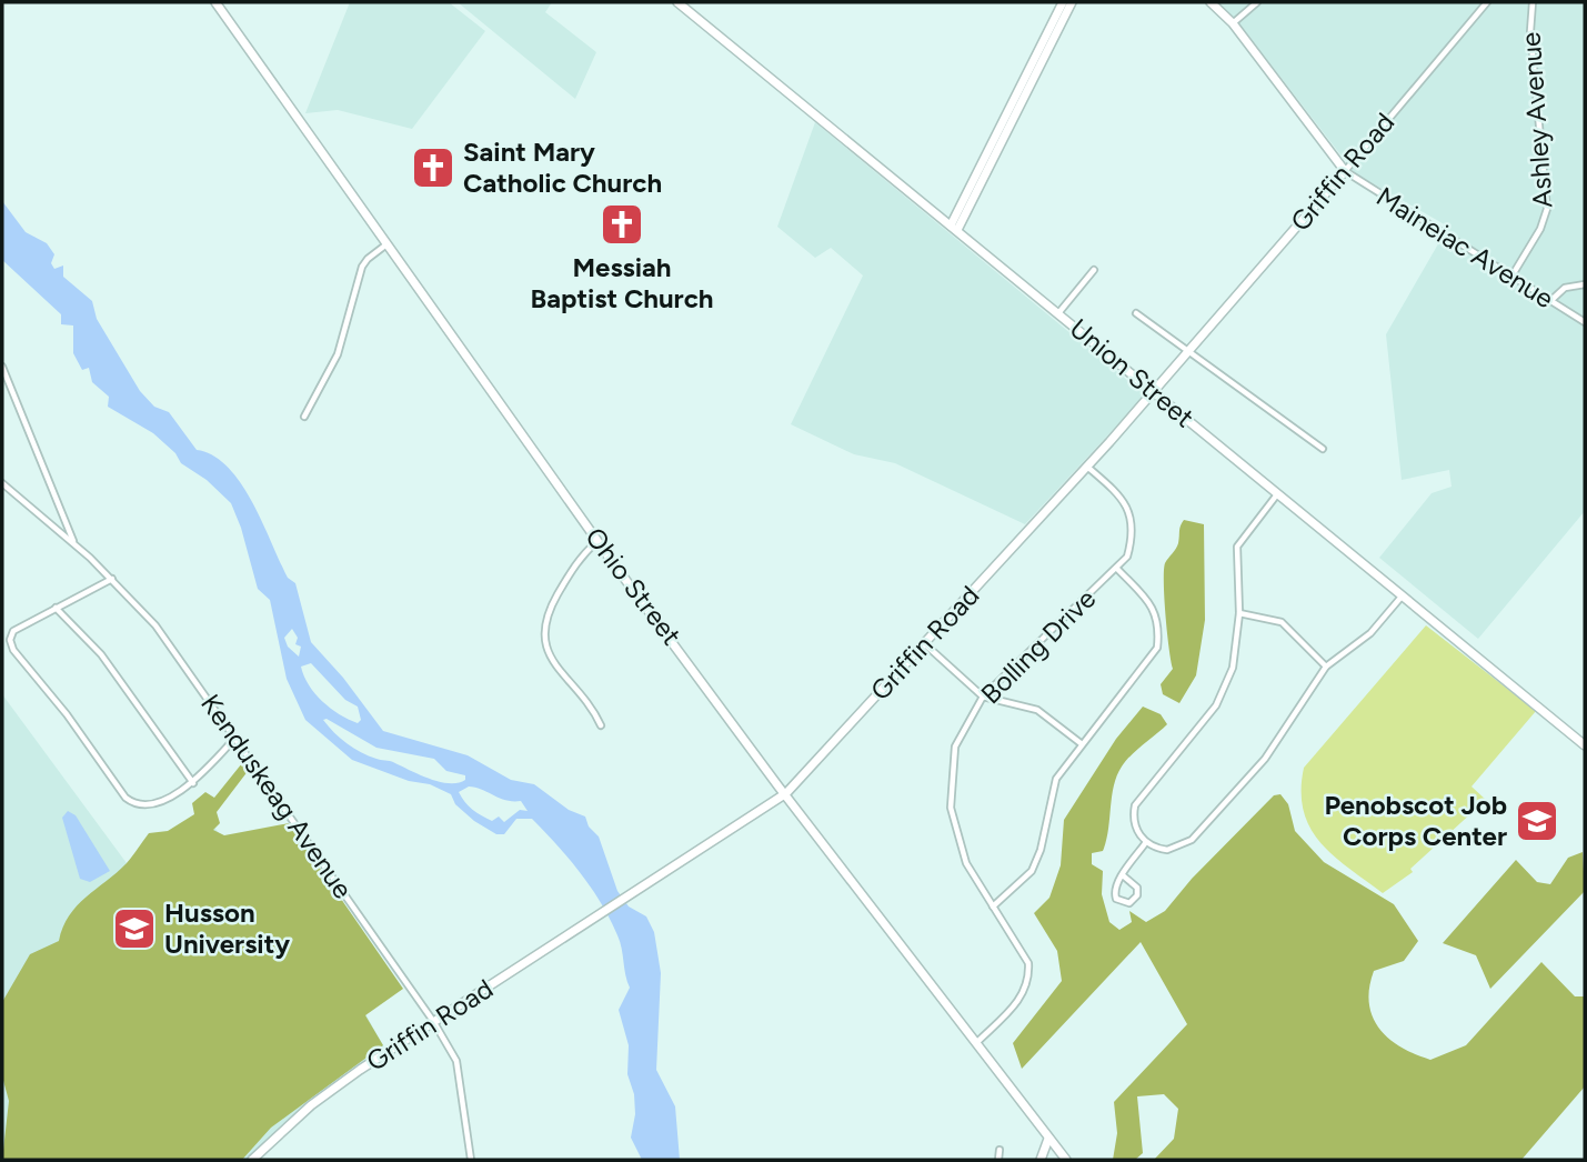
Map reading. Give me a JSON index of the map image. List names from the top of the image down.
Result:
{
  "streets": {
    "street": [
      "Ashley Avenue",
      "Griffin Road",
      "Maineiac Avenue",
      "Union Street",
      "Ohio Street",
      "Bolling Drive",
      "Kenduskeag Avenue"
    ]
  },
  "crossings": [
    ["Ashley Avenue", "Maineiac Avenue"],
    ["Griffin Road", "Maineiac Avenue"],
    ["Griffin Road", "Union Street"],
    ["Griffin Road", "Ohio Street"],
    ["Griffin Road", "Bolling Drive"],
    ["Griffin Road", "Kenduskeag Avenue"],
    ["Ohio Street", "Bolling Drive"]
  ],
  "places": {
    "church": ["Saint Mary Catholic Church", "Messiah Baptist Church"],
    "school or university": ["Penobscot Job Corps Center", "Husson University"]
  }
}
